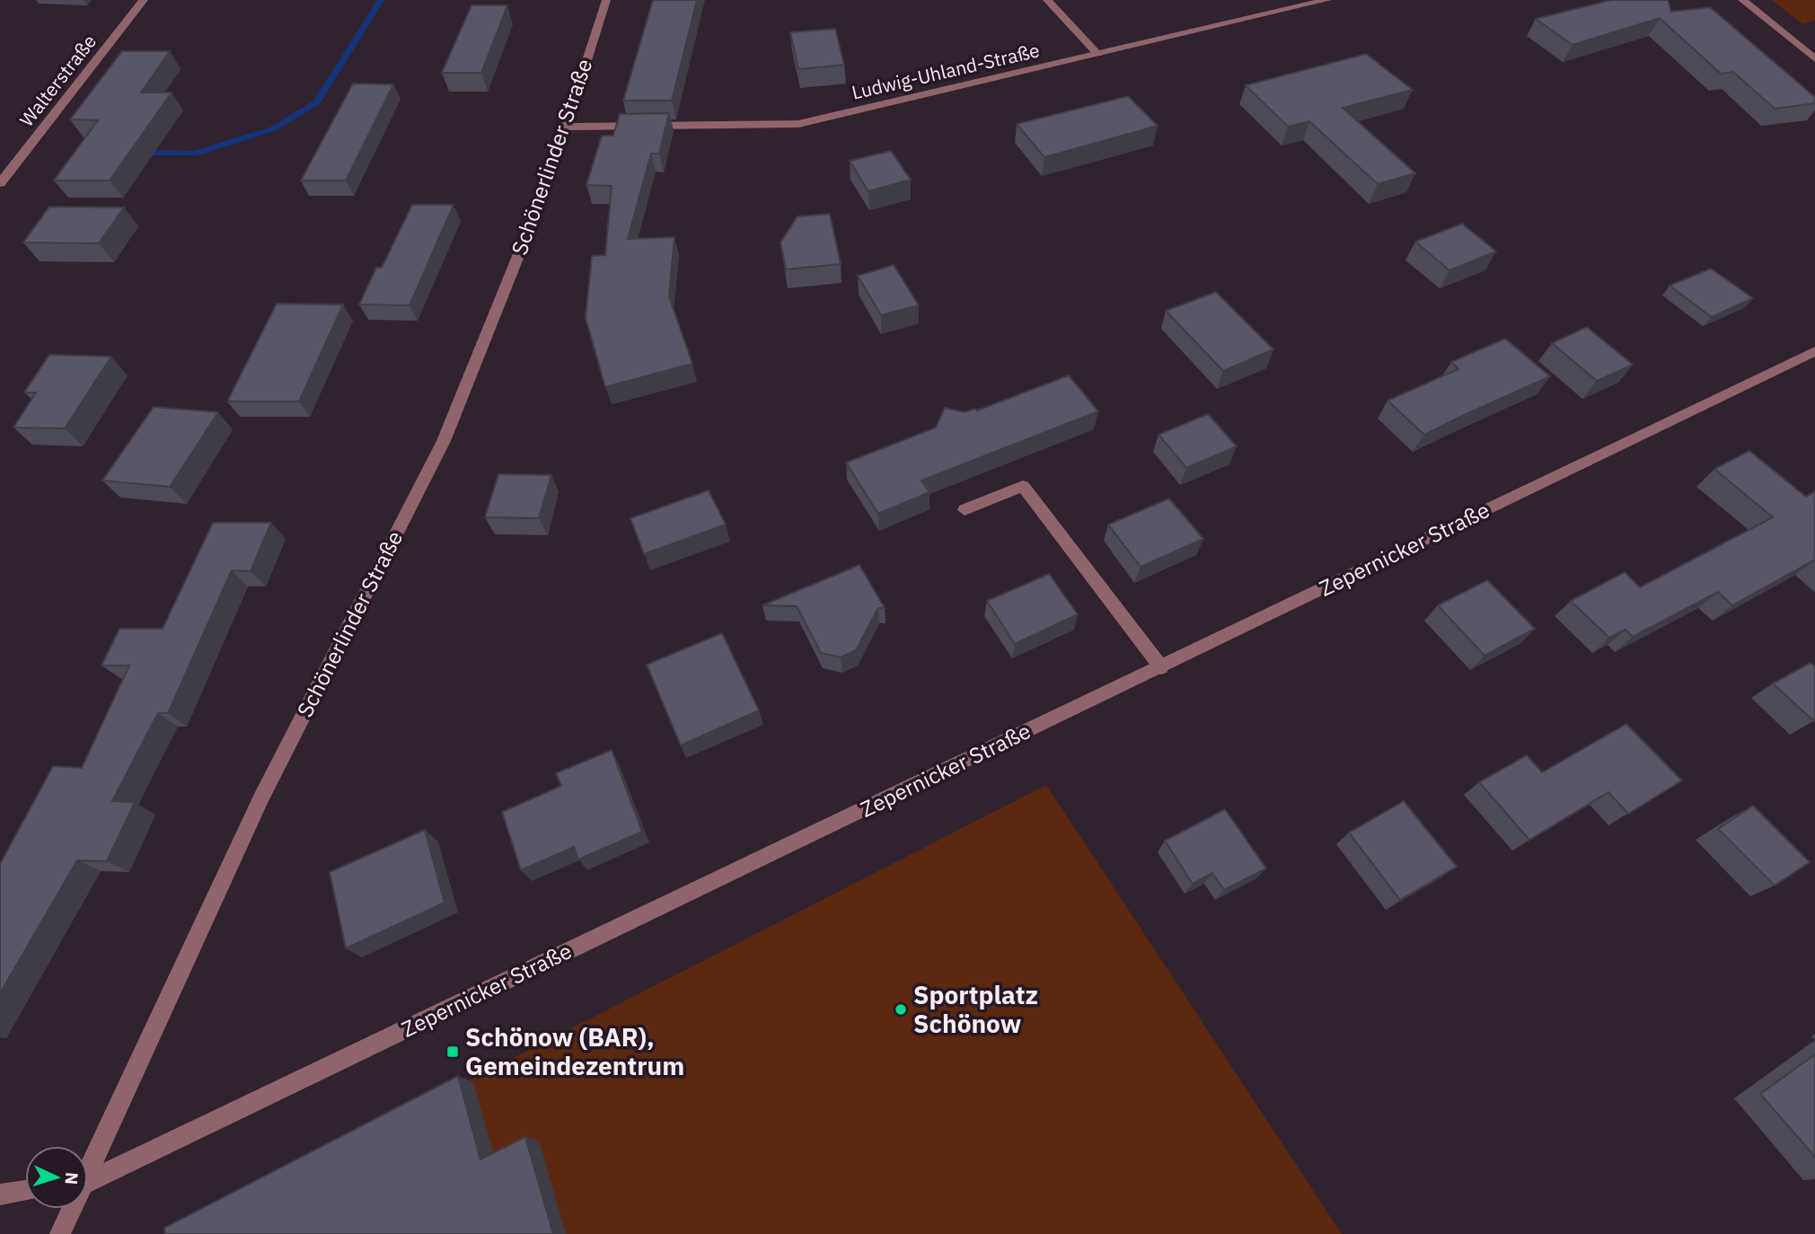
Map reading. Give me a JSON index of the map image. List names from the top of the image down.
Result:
{
  "streets": {
    "street": [
      "Ludwig-Uhland-Straße",
      "Walterstraße",
      "Schönerlinder Straße",
      "Zepernicker Straße"
    ]
  },
  "crossings": [
    ["Ludwig-Uhland-Straße", "Schönerlinder Straße"]
  ],
  "places": {
    "other": ["Sportplatz Schönow"],
    "transit": ["Schönow (BAR), Gemeindezentrum"]
  },
  "north": "right"
}
